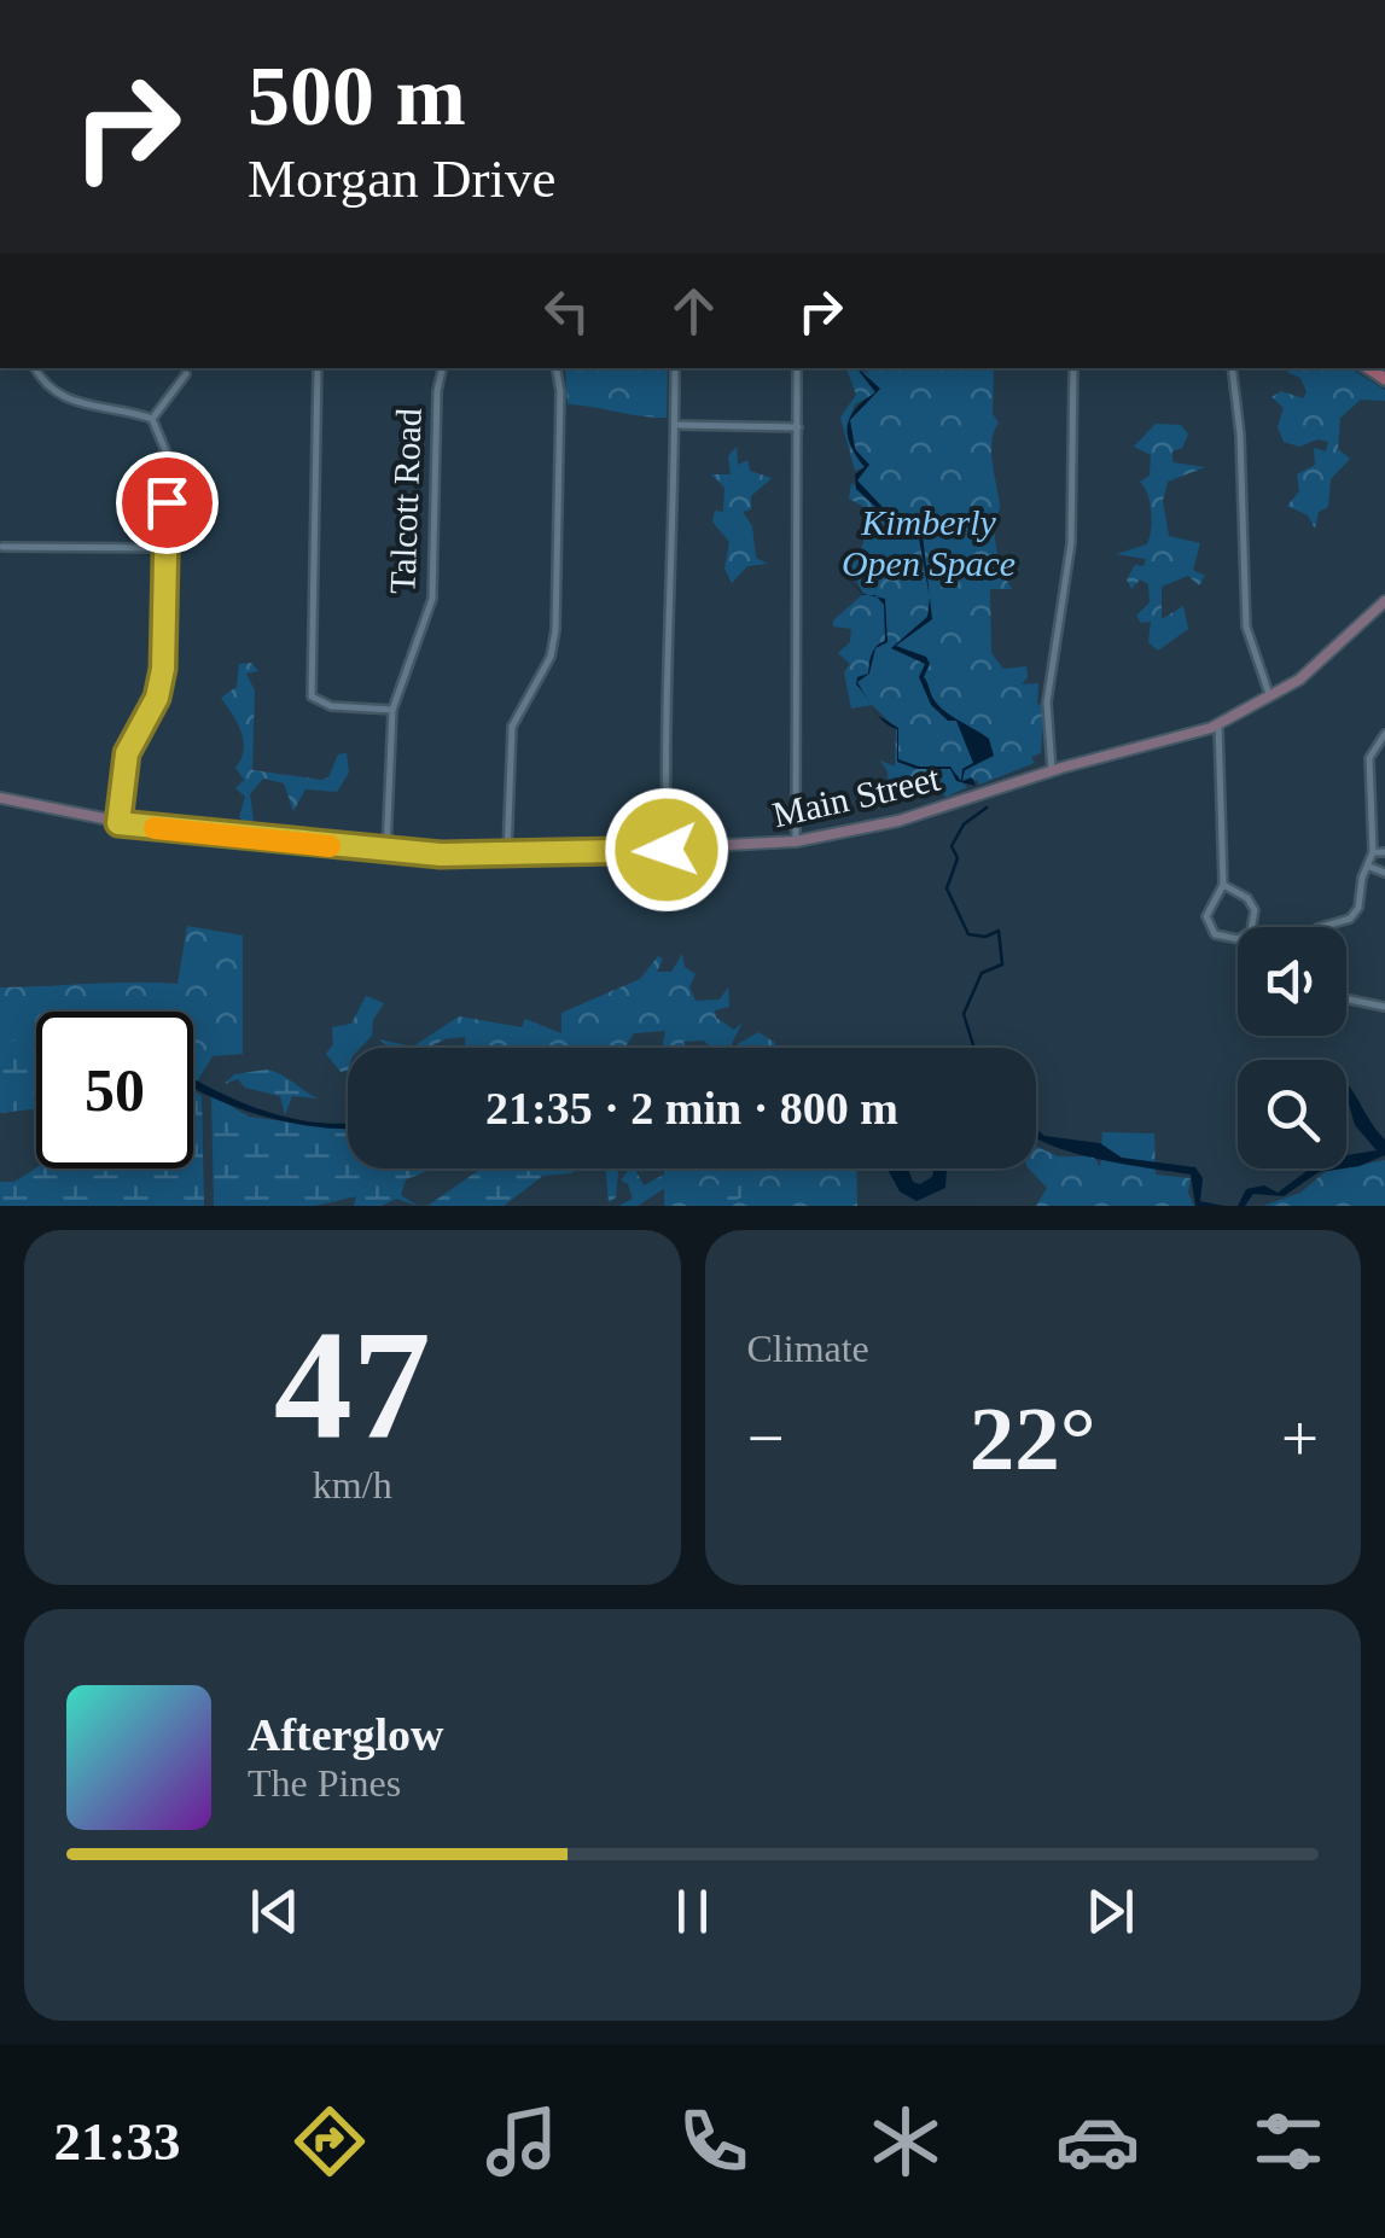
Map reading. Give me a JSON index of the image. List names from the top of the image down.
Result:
{
  "streets": {
    "main road": ["Main Street"],
    "street": ["Talcott Road"]
  },
  "crossings": [
    ["Talcott Road", "Main Street"]
  ],
  "parks": ["Kimberly Open Space"],
  "page": {
    "turn": ["500 m", "Morgan Drive"],
    "limit": "50",
    "trip": "21:35 · 2 min · 800 m",
    "tile": [
      ["47", "km/h"],
      "Climate"
    ],
    "heat": ["−", "22°", "+"],
    "song": ["Afterglow", "The Pines"],
    "tabs": "21:33"
  }
}
